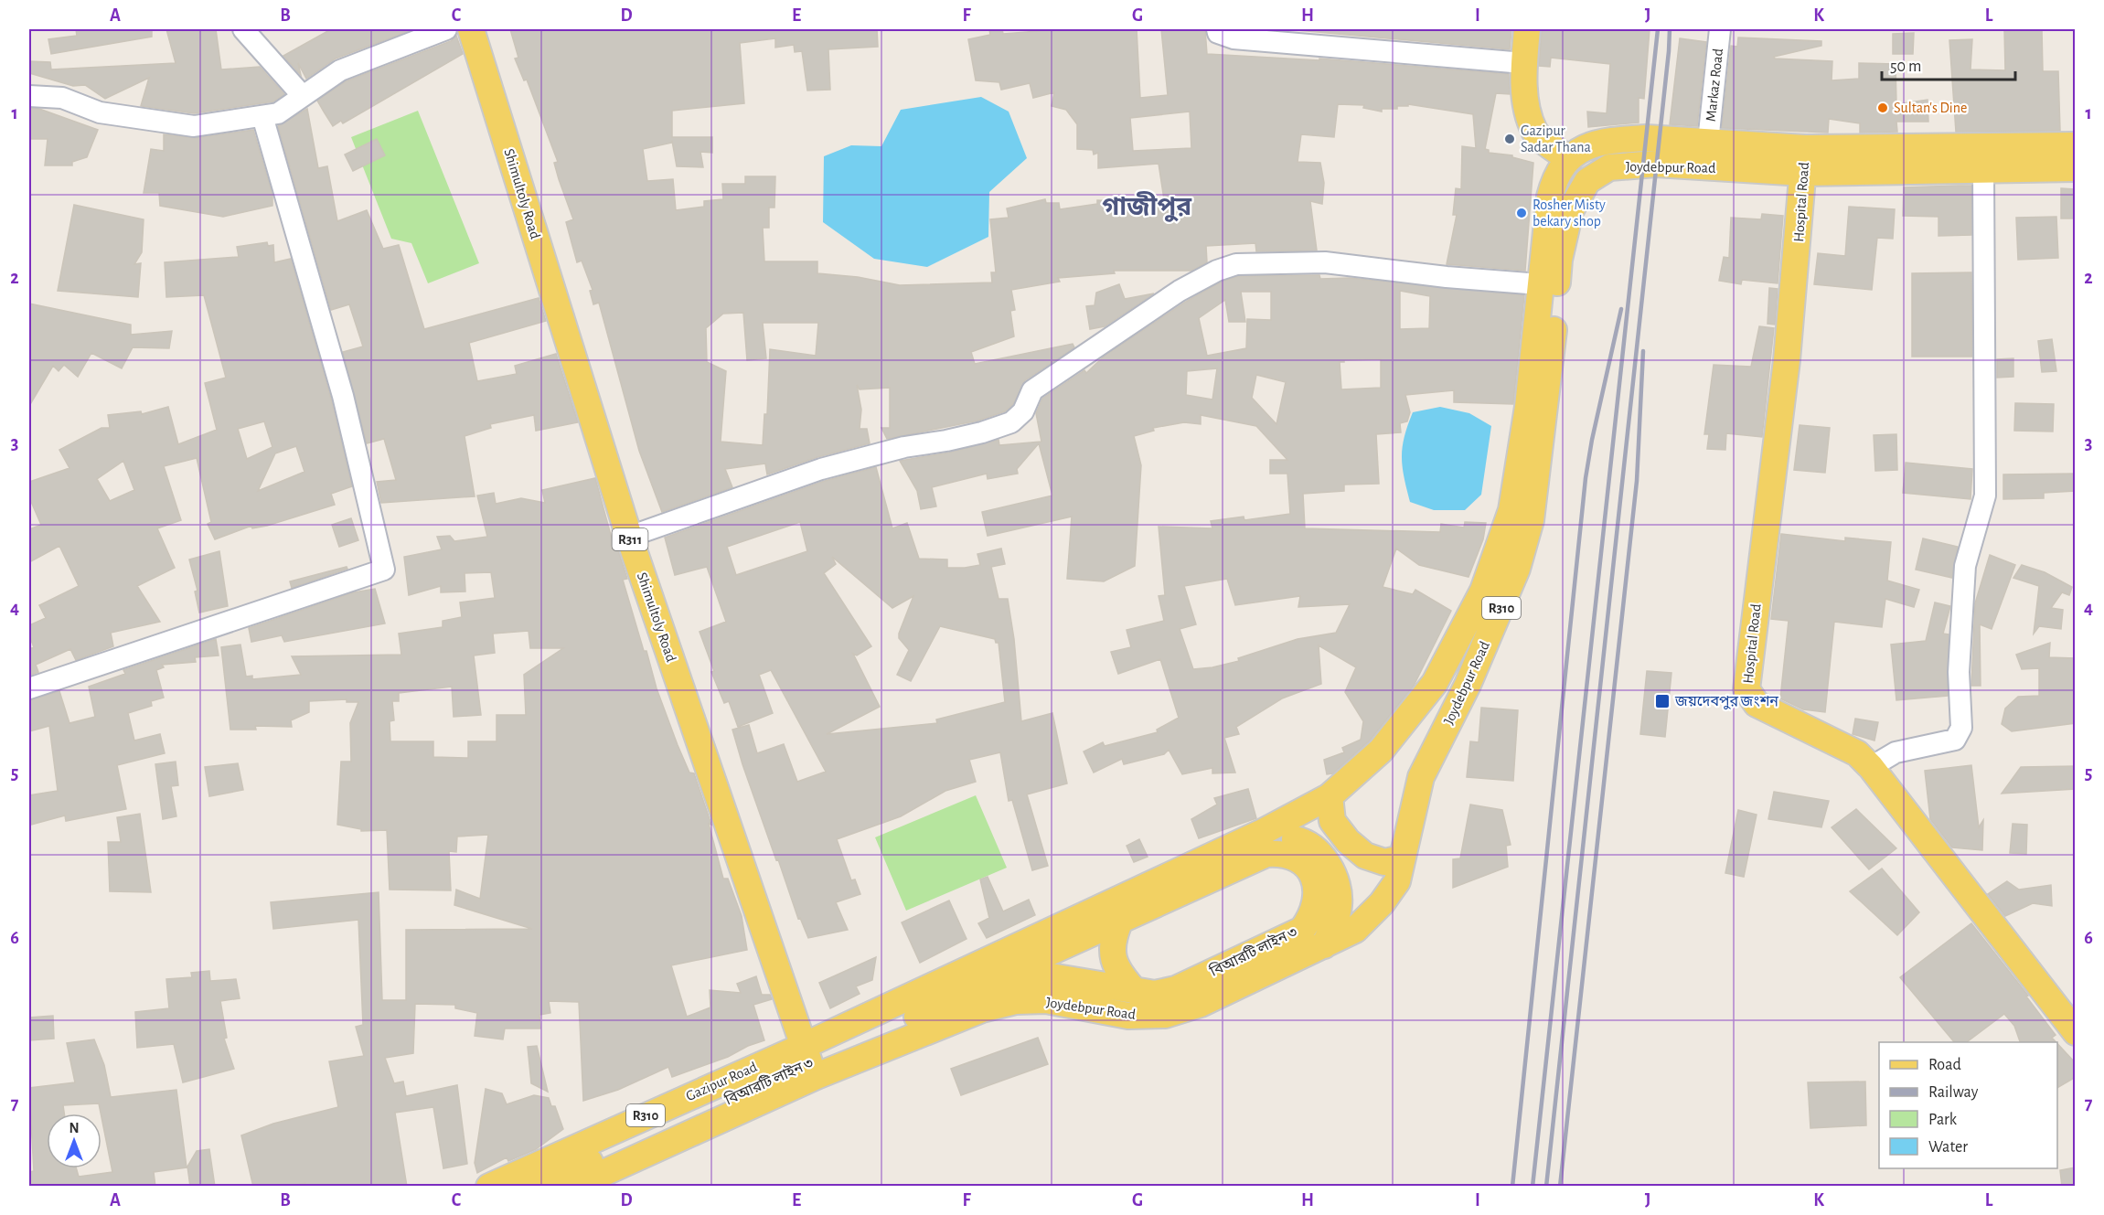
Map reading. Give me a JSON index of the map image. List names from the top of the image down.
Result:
{
  "streets": {
    "main road": [
      "Joydebpur Road",
      "Shimultoly Road",
      "Hospital Road",
      "R311",
      "R310",
      "বিআরটি লাইন ৩",
      "Gazipur Road"
    ],
    "street": ["Markaz Road"]
  },
  "crossings": [
    ["Markaz Road", "Joydebpur Road"],
    ["Joydebpur Road", "Shimultoly Road"],
    ["Joydebpur Road", "Hospital Road"],
    ["Joydebpur Road", "R310"],
    ["Joydebpur Road", "বিআরটি লাইন ৩"],
    ["Joydebpur Road", "Gazipur Road"],
    ["Shimultoly Road", "R310"],
    ["Shimultoly Road", "বিআরটি লাইন ৩"],
    ["Shimultoly Road", "Gazipur Road"],
    ["R310", "বিআরটি লাইন ৩"],
    ["R310", "Gazipur Road"],
    ["বিআরটি লাইন ৩", "Gazipur Road"]
  ],
  "districts": ["গাজীপুর"],
  "places": {
    "other": ["Sultan's Dine", "Gazipur Sadar Thana", "Rosher Misty bekary shop"],
    "transit": ["জয়দেবপুর জংশন"]
  },
  "legend": [
    "Road",
    "Railway",
    "Park",
    "Water"
  ],
  "scale_bar": "50 m",
  "north": "top",
  "grid": {
    "columns": [
      "A",
      "B",
      "C",
      "D",
      "E",
      "F",
      "G",
      "H",
      "I",
      "J",
      "K",
      "L"
    ],
    "rows": [
      "1",
      "2",
      "3",
      "4",
      "5",
      "6",
      "7"
    ]
  }
}
